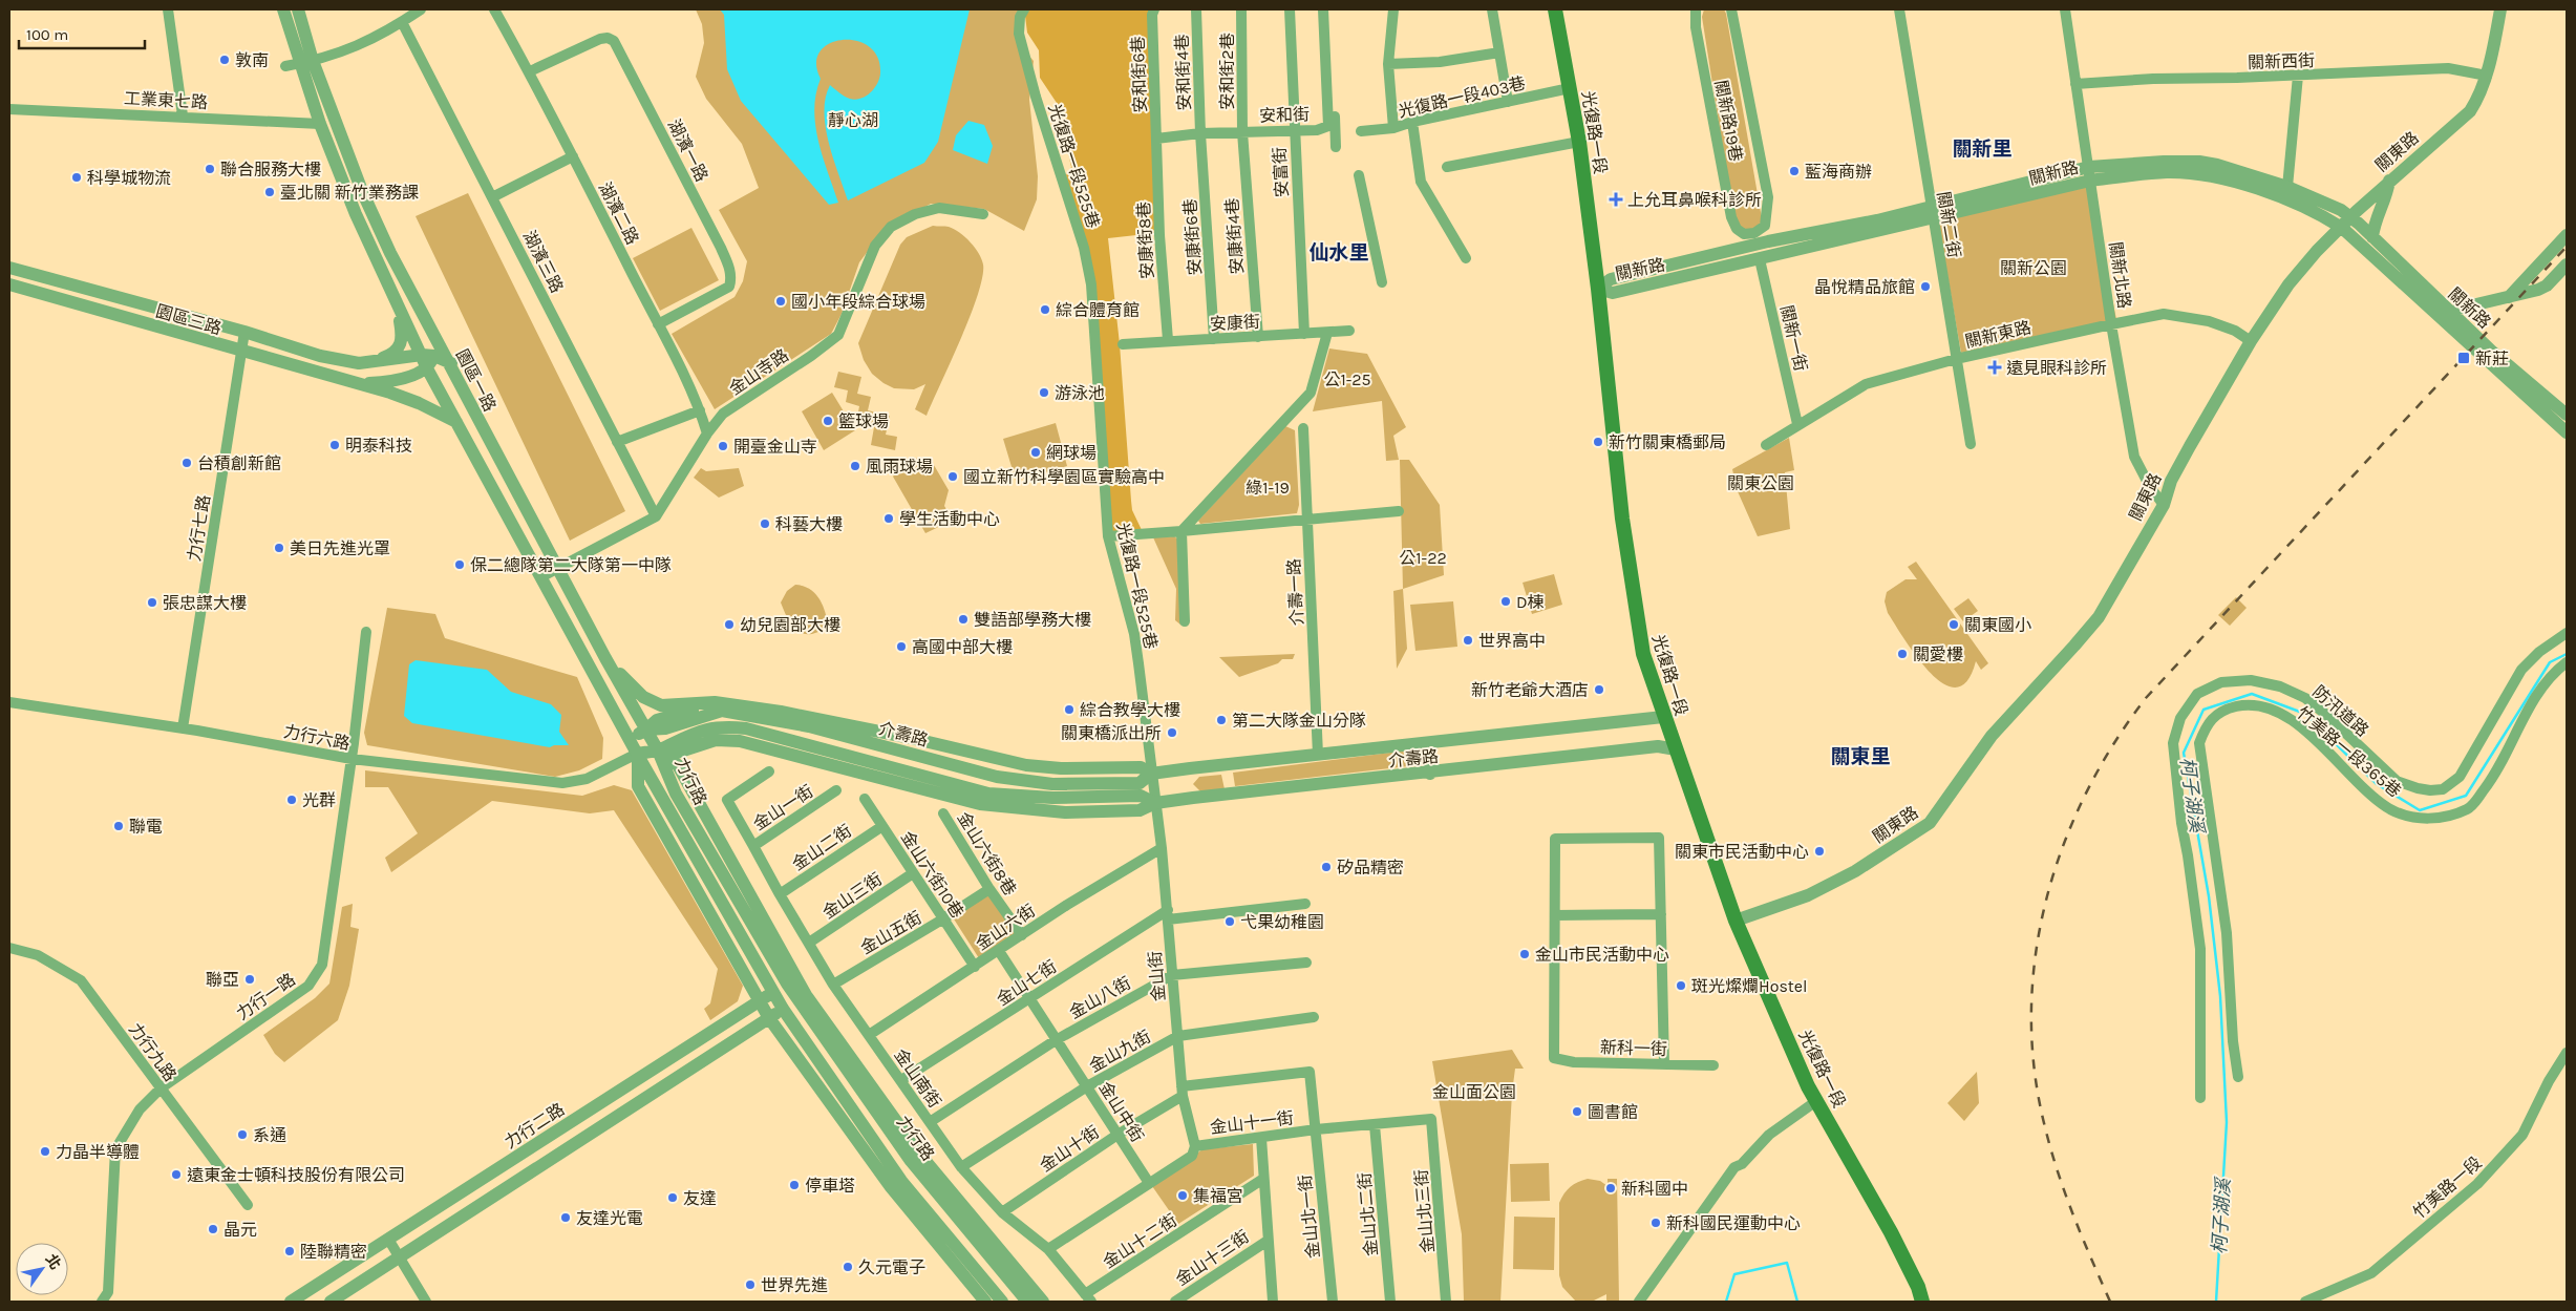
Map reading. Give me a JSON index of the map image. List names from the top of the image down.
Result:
{
  "streets": {
    "main road": ["光復路一段"],
    "street": [
      "關新西街",
      "安和街2巷",
      "安和街4巷",
      "安和街6巷",
      "光復路一段403巷",
      "工業東七路",
      "安和街",
      "關新路19巷",
      "湖濱一路",
      "關東路",
      "光復路一段525巷",
      "安富街",
      "關新路",
      "湖濱二路",
      "關新二街",
      "安康街4巷",
      "安康街6巷",
      "安康街8巷",
      "湖濱三路",
      "關新北路",
      "園區三路",
      "安康街",
      "關新東路",
      "關新一街",
      "金山寺路",
      "園區一路",
      "力行七路",
      "介壽一路",
      "防汛道路",
      "介壽路",
      "力行六路",
      "竹美路一段365巷",
      "力行路",
      "金山一街",
      "金山二街",
      "金山六街8巷",
      "金山六街10巷",
      "金山三街",
      "金山六街",
      "金山五街",
      "金山街",
      "金山七街",
      "力行一路",
      "金山八街",
      "新科一街",
      "金山九街",
      "力行九路",
      "金山南街",
      "金山中街",
      "金山十一街",
      "力行二路",
      "金山十街",
      "竹美路一段",
      "金山北三街",
      "金山北二街",
      "金山北一街",
      "金山十二街",
      "金山十三街"
    ]
  },
  "crossings": [
    ["關新西街", "關東路"],
    ["關新西街", "關新北路"],
    ["安和街2巷", "安和街"],
    ["安和街2巷", "安康街4巷"],
    ["安和街4巷", "安和街"],
    ["安和街4巷", "安康街6巷"],
    ["安和街6巷", "安和街"],
    ["安和街6巷", "安康街8巷"],
    ["光復路一段403巷", "光復路一段"],
    ["工業東七路", "園區一路"],
    ["安和街", "安富街"],
    ["安和街", "安康街4巷"],
    ["安和街", "安康街6巷"],
    ["安和街", "安康街8巷"],
    ["關新路19巷", "關新路"],
    ["光復路一段", "關東路"],
    ["光復路一段", "關新路"],
    ["光復路一段", "介壽路"],
    ["湖濱一路", "湖濱二路"],
    ["關東路", "關新路"],
    ["關東路", "關新北路"],
    ["關東路", "關新東路"],
    ["光復路一段525巷", "介壽路"],
    ["光復路一段525巷", "金山街"],
    ["安富街", "安康街"],
    ["關新路", "關新二街"],
    ["關新路", "關新北路"],
    ["關新路", "關新一街"],
    ["湖濱二路", "金山寺路"],
    ["關新二街", "關新東路"],
    ["安康街4巷", "安康街"],
    ["安康街6巷", "安康街"],
    ["安康街8巷", "安康街"],
    ["湖濱三路", "金山寺路"],
    ["關新北路", "關新東路"],
    ["園區三路", "園區一路"],
    ["園區三路", "力行七路"],
    ["關新東路", "關新一街"],
    ["金山寺路", "園區一路"],
    ["園區一路", "介壽路"],
    ["園區一路", "力行路"],
    ["力行七路", "力行六路"],
    ["介壽一路", "介壽路"],
    ["介壽路", "力行六路"],
    ["介壽路", "力行路"],
    ["介壽路", "金山街"],
    ["力行六路", "力行路"],
    ["力行六路", "力行一路"],
    ["力行路", "力行二路"],
    ["金山一街", "金山南街"],
    ["金山二街", "金山六街10巷"],
    ["金山二街", "金山南街"],
    ["金山六街8巷", "金山六街"],
    ["金山六街8巷", "金山五街"],
    ["金山六街10巷", "金山三街"],
    ["金山六街10巷", "金山六街"],
    ["金山六街10巷", "金山五街"],
    ["金山三街", "金山南街"],
    ["金山六街", "金山街"],
    ["金山六街", "金山南街"],
    ["金山六街", "金山中街"],
    ["金山五街", "金山南街"],
    ["金山街", "金山七街"],
    ["金山街", "金山八街"],
    ["金山街", "金山九街"],
    ["金山街", "金山十一街"],
    ["金山街", "金山十街"],
    ["金山七街", "金山南街"],
    ["金山七街", "金山中街"],
    ["力行一路", "力行九路"],
    ["金山八街", "金山南街"],
    ["金山八街", "金山中街"],
    ["金山九街", "金山南街"],
    ["金山九街", "金山中街"],
    ["金山南街", "金山十一街"],
    ["金山南街", "金山十街"],
    ["金山南街", "金山十二街"],
    ["金山中街", "金山十一街"],
    ["金山中街", "金山十街"],
    ["金山十一街", "金山北三街"],
    ["金山十一街", "金山北二街"],
    ["金山十一街", "金山北一街"],
    ["金山十街", "金山北一街"]
  ],
  "districts": ["關新里", "仙水里", "關東里"],
  "water": ["柯子湖溪"],
  "parks": [
    "靜心湖",
    "關新公園",
    "公1-25",
    "關東公園",
    "綠1-19",
    "公1-22",
    "金山面公園"
  ],
  "places": {
    "other": [
      "敦南",
      "聯合服務大樓",
      "藍海商辦",
      "科學城物流",
      "臺北關 新竹業務課",
      "晶悅精品旅館",
      "國小年段綜合球場",
      "綜合體育館",
      "游泳池",
      "籃球場",
      "新竹關東橋郵局",
      "明泰科技",
      "開臺金山寺",
      "網球場",
      "台積創新館",
      "風雨球場",
      "國立新竹科學園區實驗高中",
      "學生活動中心",
      "科藝大樓",
      "美日先進光罩",
      "保二總隊第二大隊第一中隊",
      "D棟",
      "張忠謀大樓",
      "雙語部學務大樓",
      "幼兒園部大樓",
      "關東國小",
      "世界高中",
      "高國中部大樓",
      "關愛樓",
      "新竹老爺大酒店",
      "綜合教學大樓",
      "第二大隊金山分隊",
      "關東橋派出所",
      "光群",
      "聯電",
      "關東市民活動中心",
      "矽品精密",
      "弋果幼稚園",
      "金山市民活動中心",
      "聯亞",
      "斑光燦爛Hostel",
      "圖書館",
      "系通",
      "力晶半導體",
      "遠東金士頓科技股份有限公司",
      "停車塔",
      "新科國中",
      "集福宮",
      "友達",
      "友達光電",
      "新科國民運動中心",
      "晶元",
      "陸聯精密",
      "久元電子",
      "世界先進"
    ],
    "health": ["上允耳鼻喉科診所", "遠見眼科診所"],
    "transit": ["新莊"]
  },
  "scale_bar": "100 m",
  "north": "top right"
}
